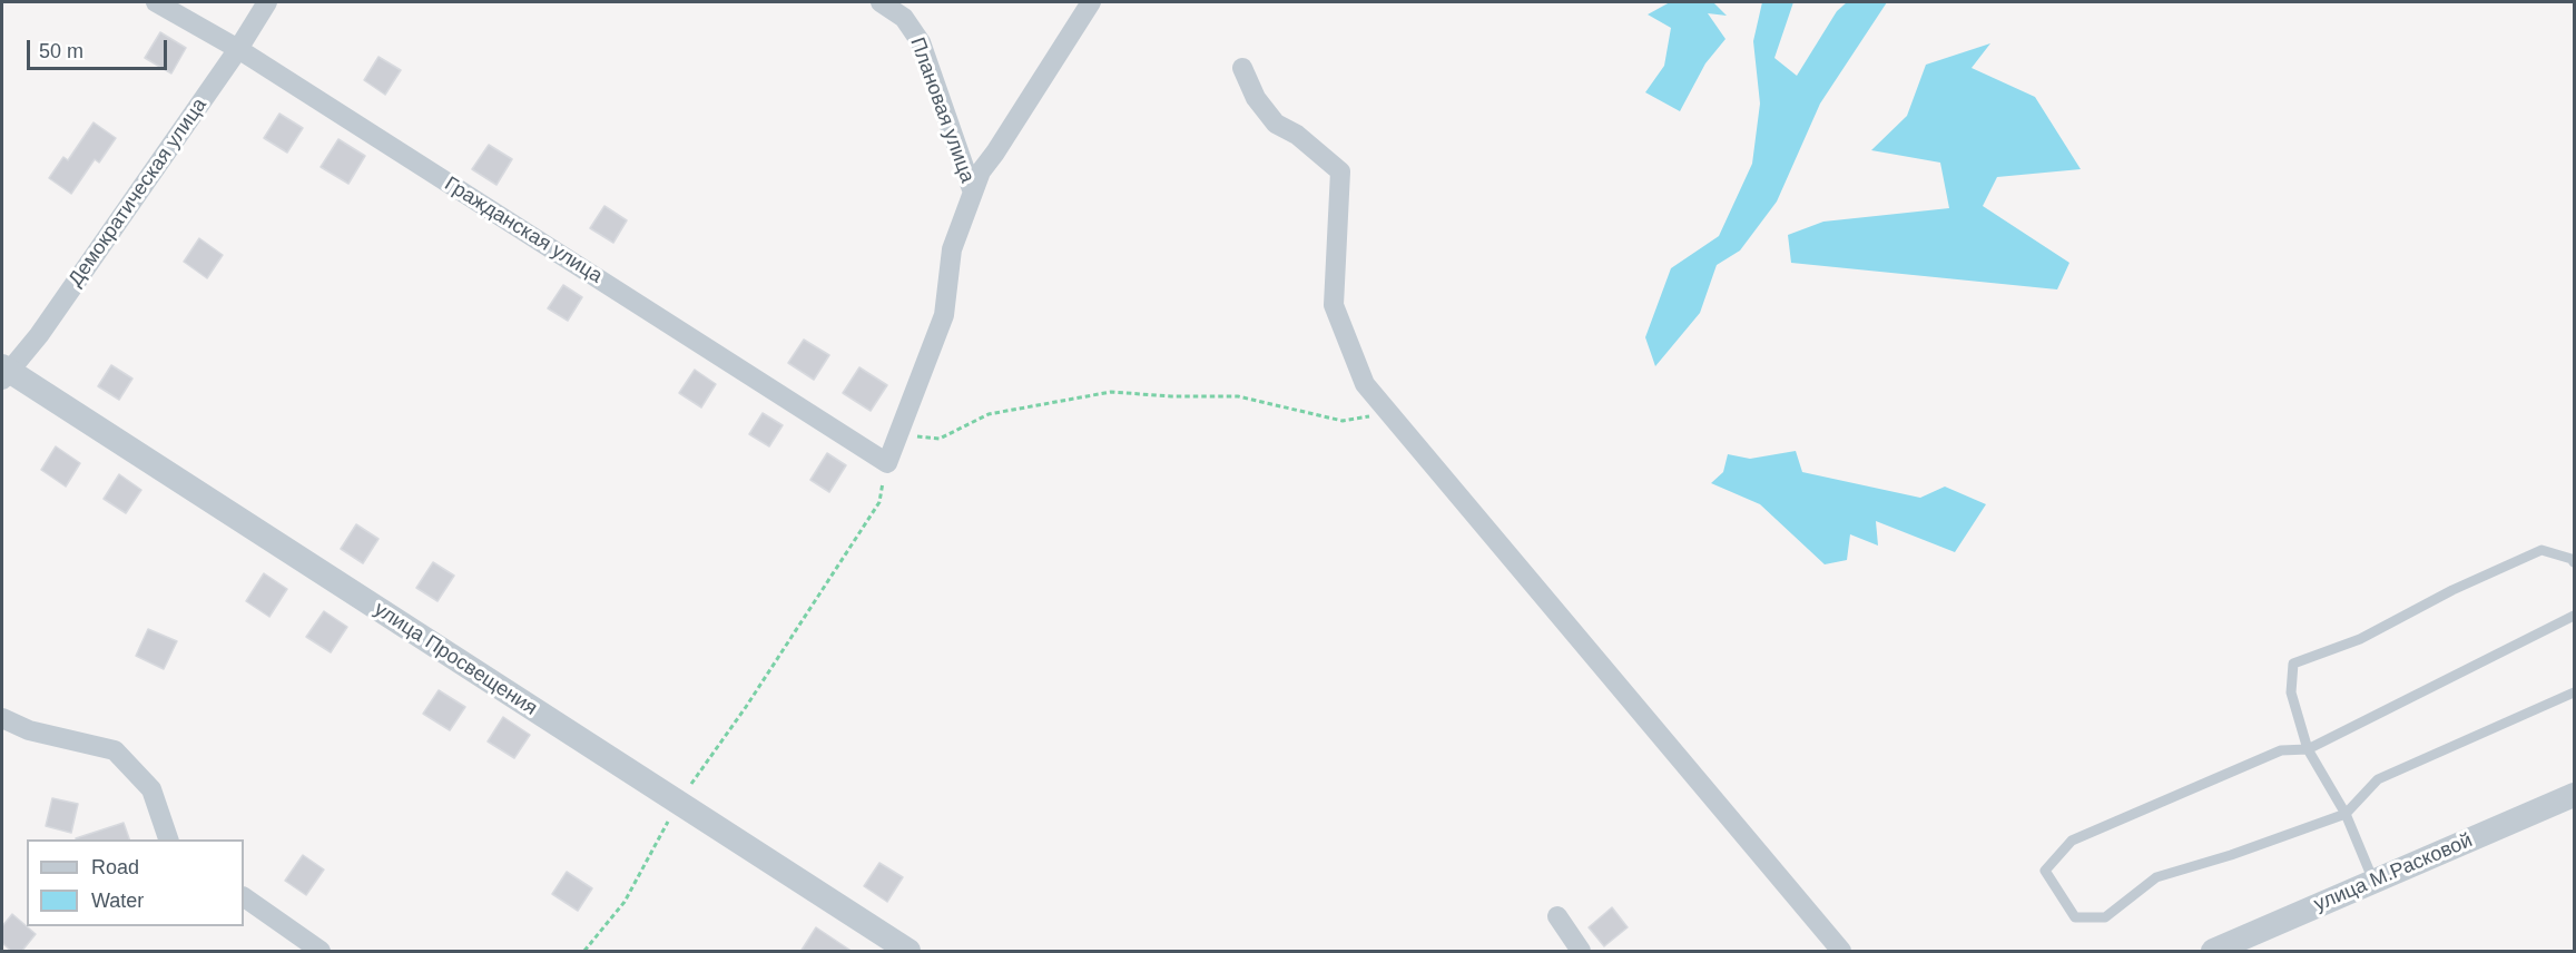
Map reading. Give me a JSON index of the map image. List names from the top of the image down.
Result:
{
  "streets": {
    "street": [
      "Плановая улица",
      "Демократическая улица",
      "Гражданская улица",
      "улица Просвещения",
      "улица М.Расковой"
    ]
  },
  "crossings": [
    ["Демократическая улица", "Гражданская улица"],
    ["Демократическая улица", "улица Просвещения"]
  ],
  "legend": ["Road", "Water"],
  "scale_bar": "50 m"
}
